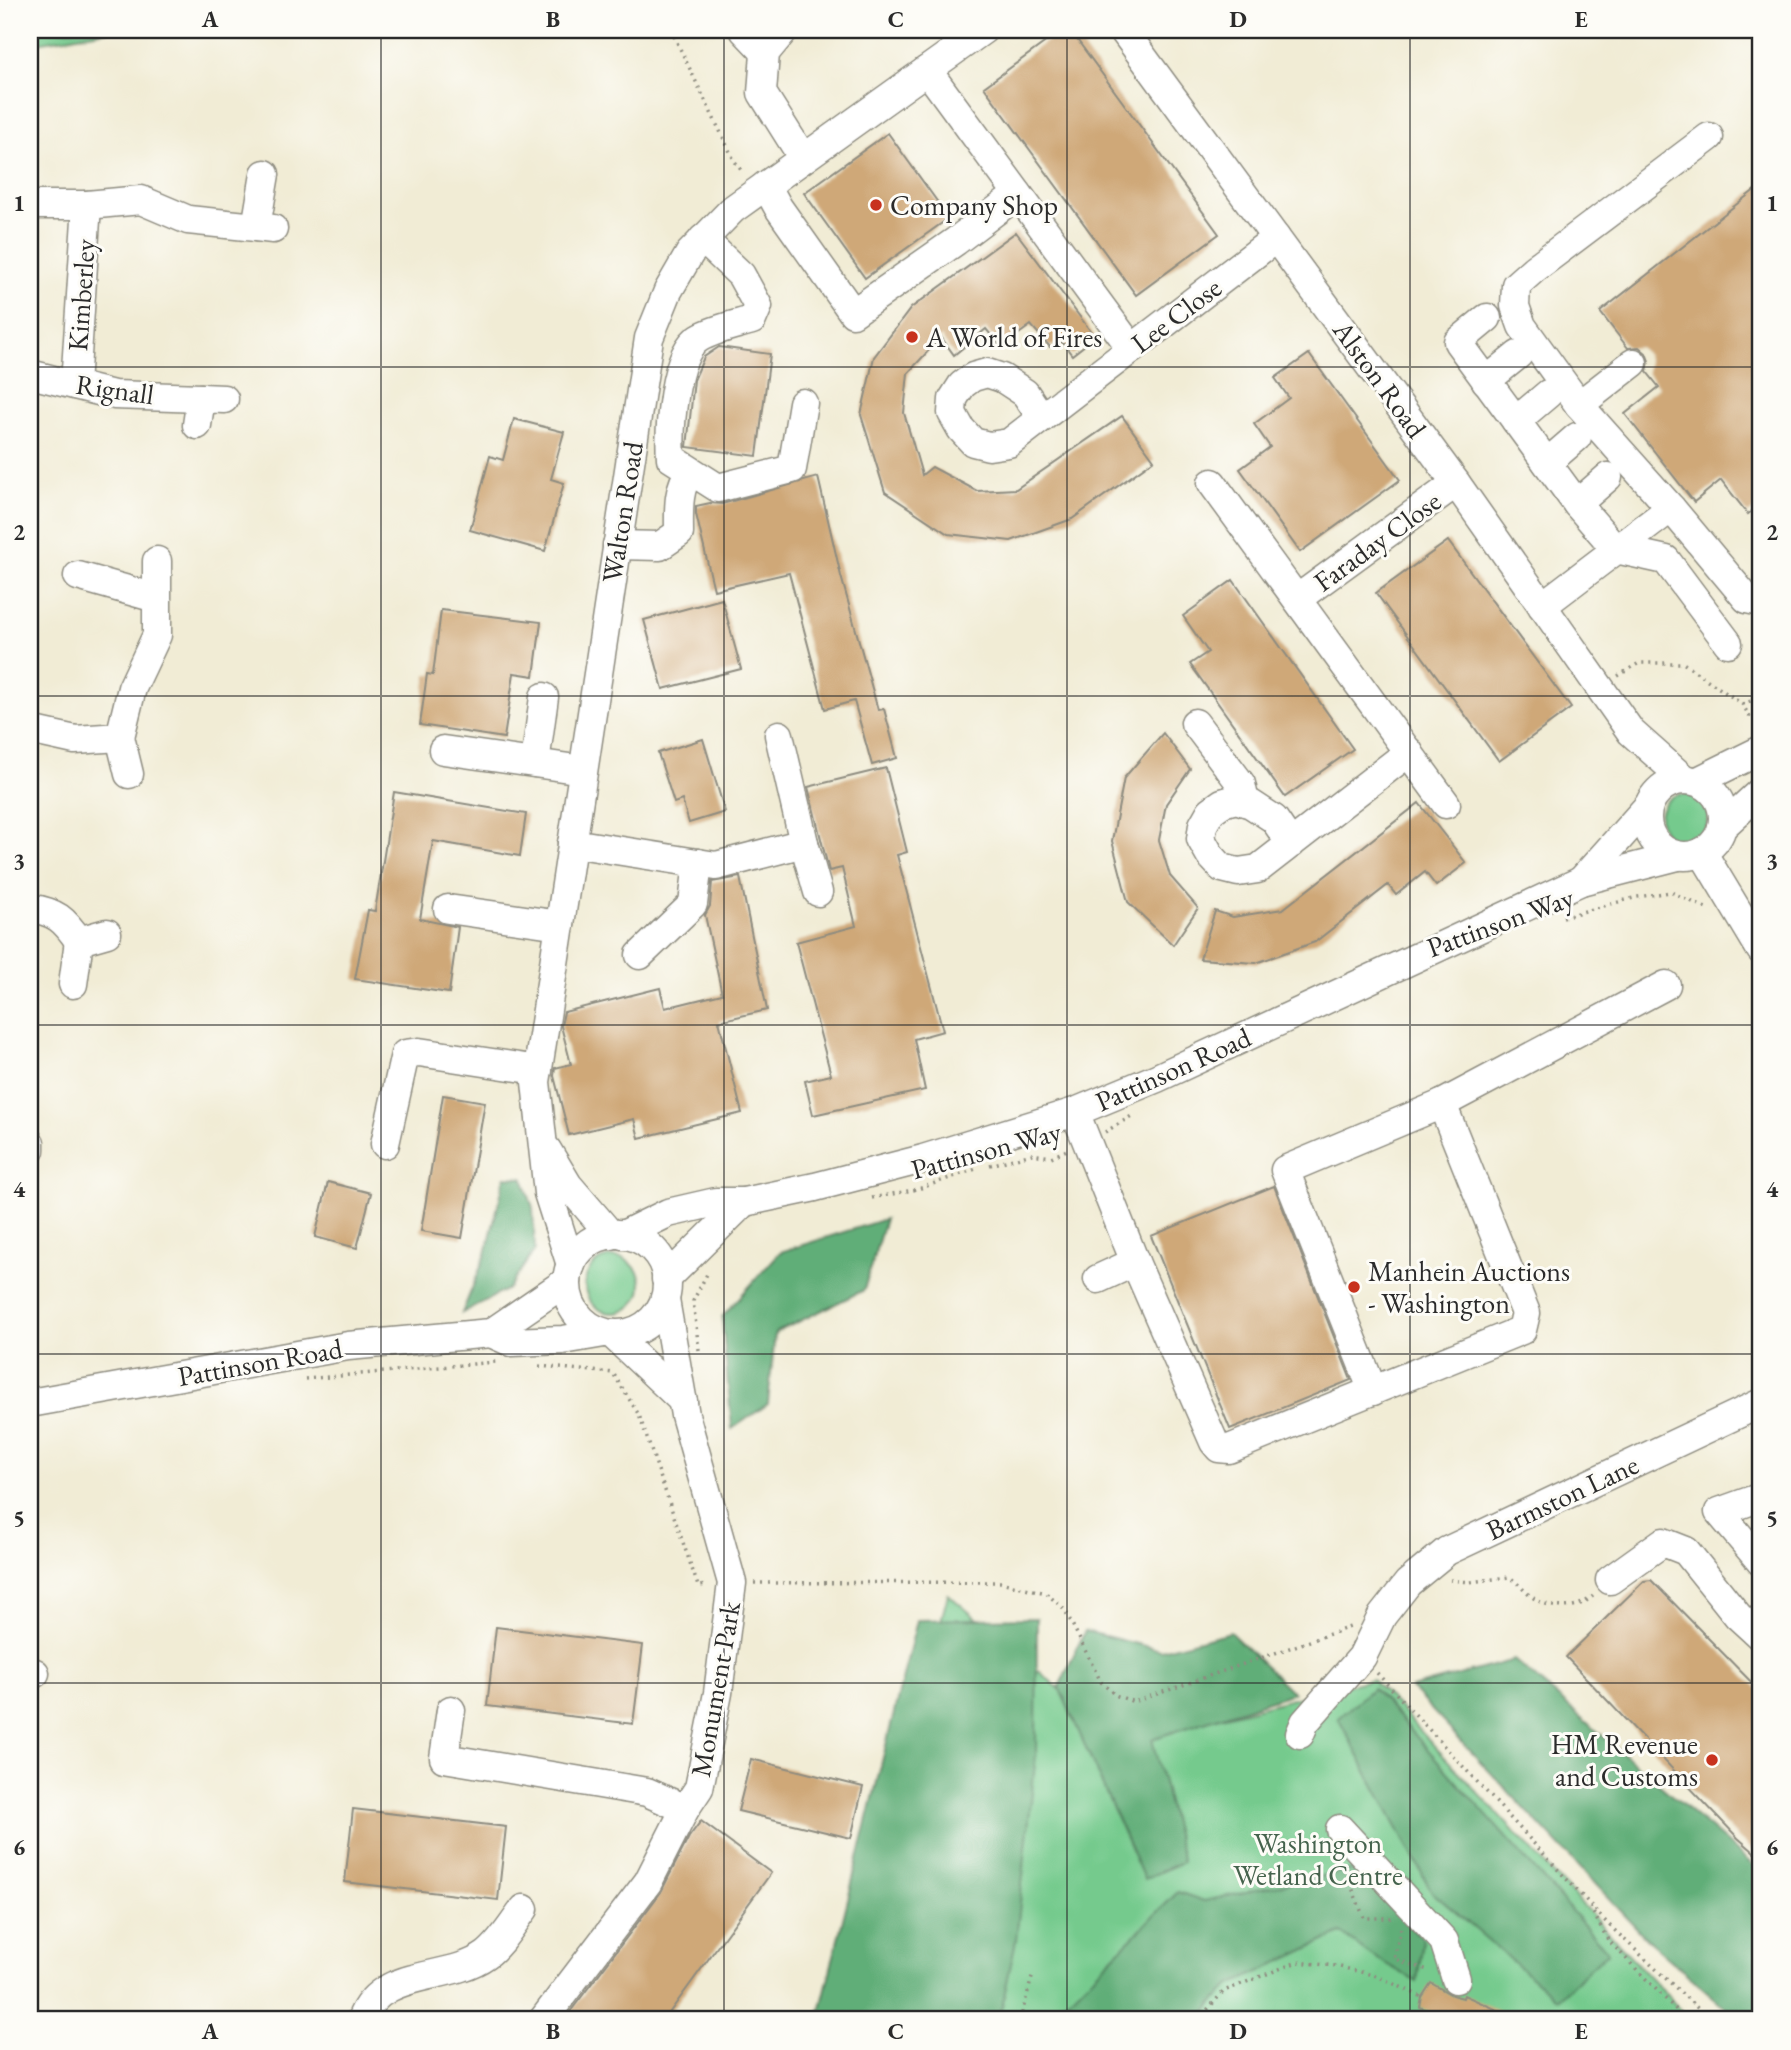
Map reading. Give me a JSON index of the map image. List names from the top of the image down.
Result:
{
  "streets": {
    "street": [
      "Kimberley",
      "Lee Close",
      "Alston Road",
      "Rignall",
      "Walton Road",
      "Faraday Close",
      "Pattinson Road",
      "Barmston Lane",
      "Monument Park"
    ],
    "path": ["Pattinson Way"]
  },
  "crossings": [
    ["Kimberley", "Rignall"],
    ["Lee Close", "Alston Road"],
    ["Alston Road", "Faraday Close"],
    ["Alston Road", "Pattinson Road"],
    ["Walton Road", "Pattinson Road"],
    ["Walton Road", "Monument Park"],
    ["Pattinson Road", "Monument Park"]
  ],
  "parks": ["Washington Wetland Centre"],
  "places": [
    "Company Shop",
    "A World of Fires",
    "Manhein Auctions - Washington",
    "HM Revenue and Customs"
  ],
  "grid": {
    "columns": [
      "A",
      "B",
      "C",
      "D",
      "E"
    ],
    "rows": [
      "1",
      "2",
      "3",
      "4",
      "5",
      "6"
    ]
  }
}
